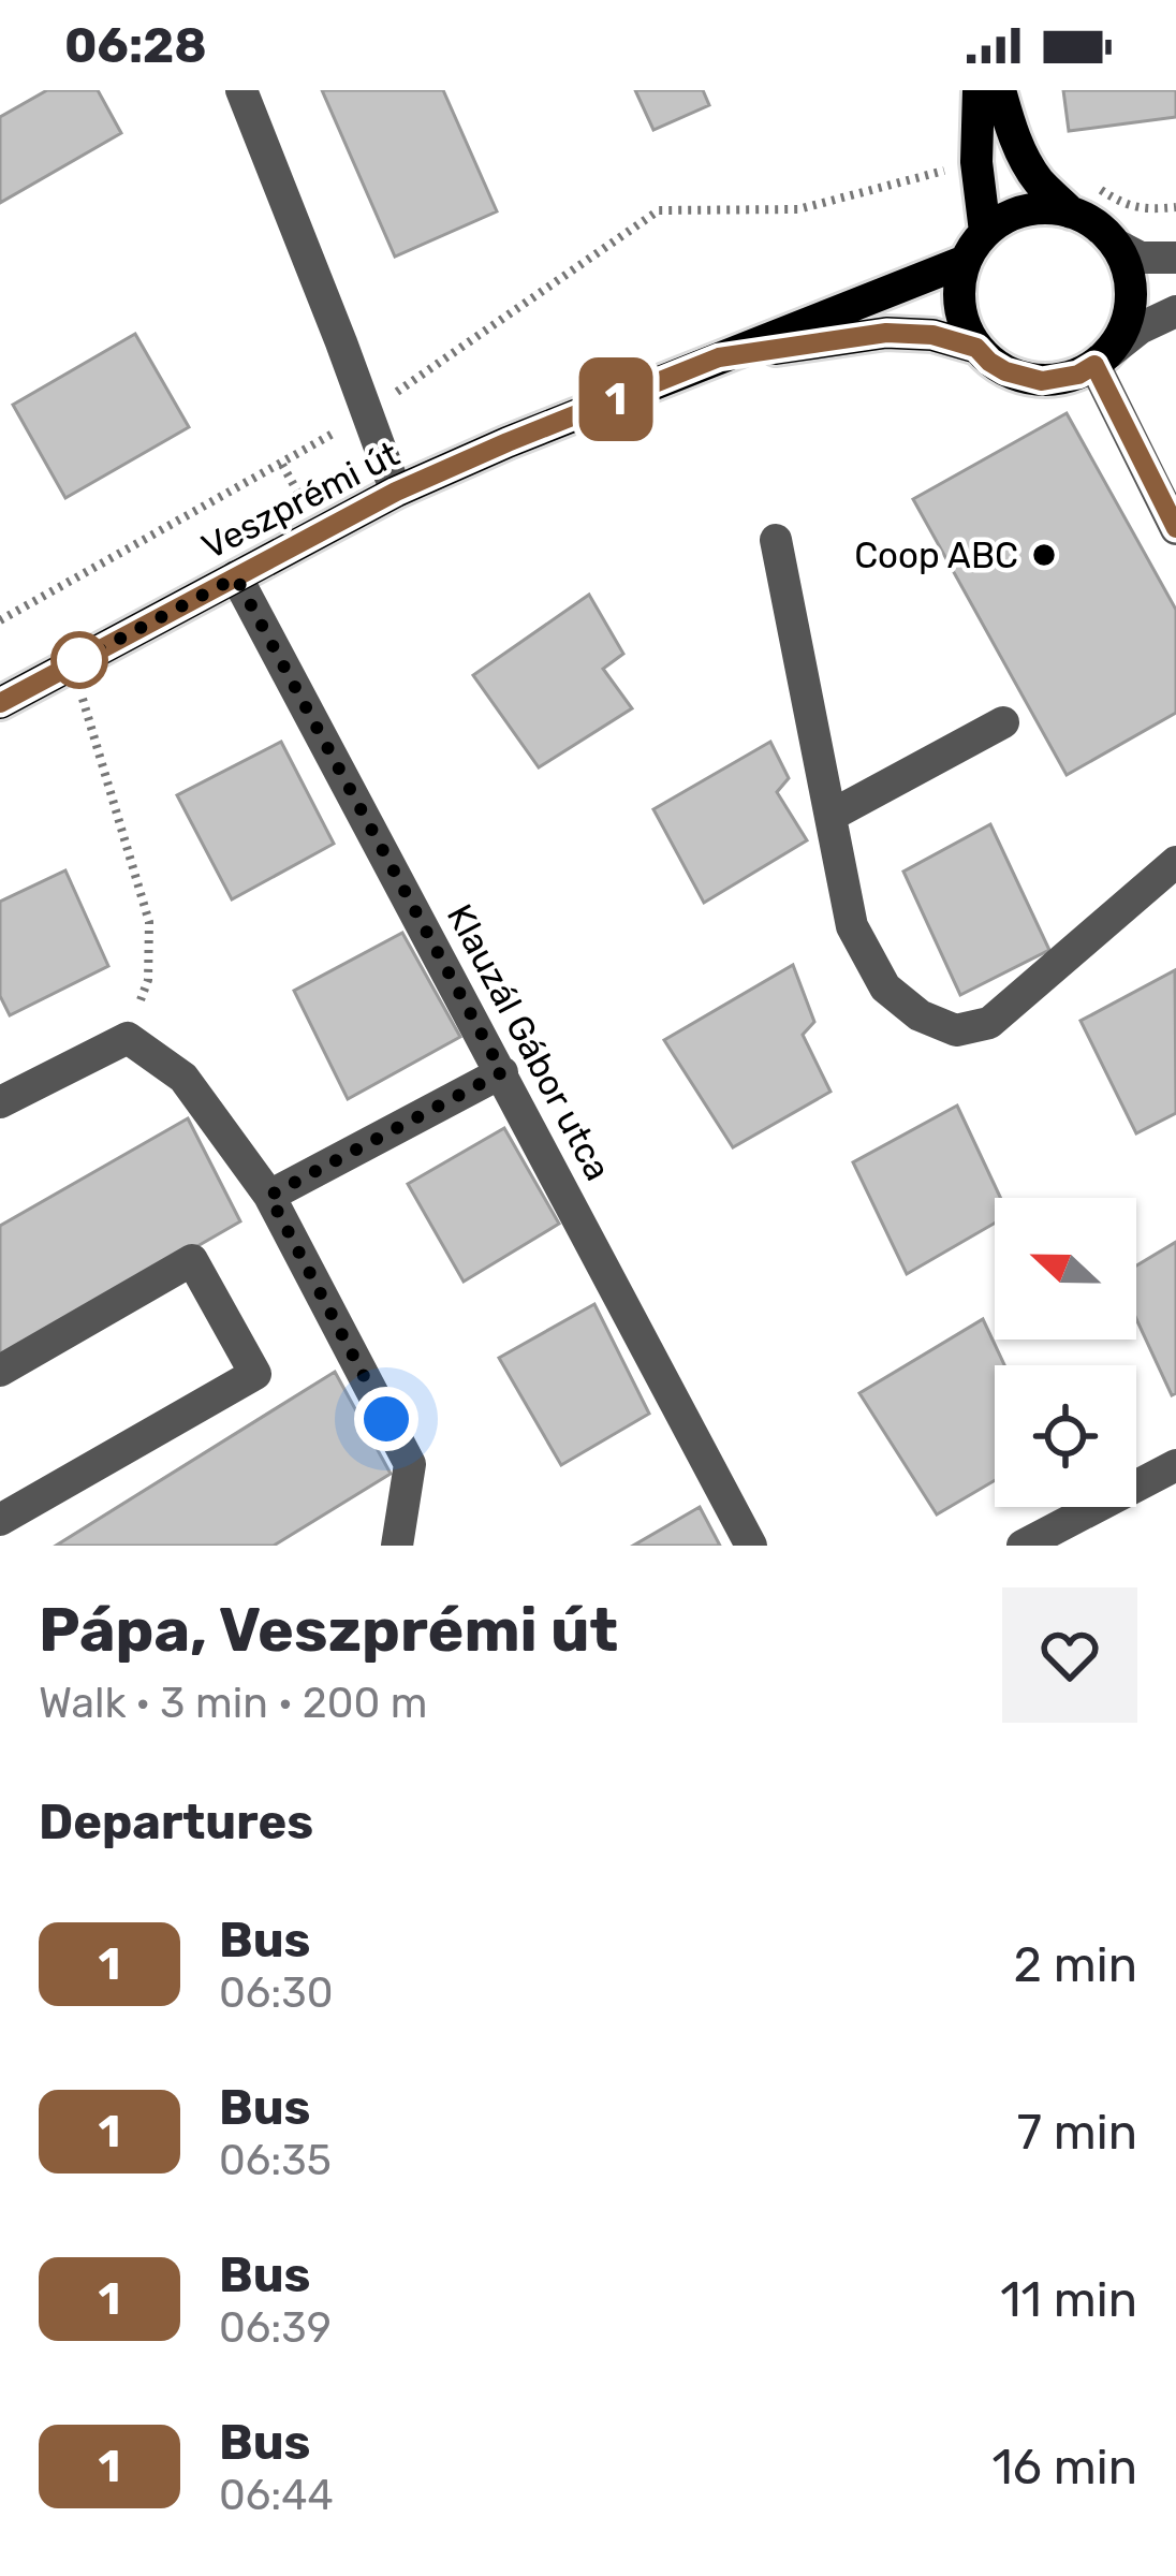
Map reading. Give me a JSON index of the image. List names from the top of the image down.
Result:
{
  "streets": {
    "main road": ["Veszprémi út"],
    "street": ["Klauzál Gábor utca"]
  },
  "crossings": [
    ["Veszprémi út", "Klauzál Gábor utca"]
  ],
  "places": ["Coop ABC"],
  "lines": ["bus line 1"],
  "north": "left",
  "page": {
    "status": "06:28",
    "on_map": "1",
    "heading": [
      ["Pápa, Veszprémi út", "Walk · 3 min · 200 m"],
      "Departures"
    ],
    "list": [
      {
        "mark": "1",
        "name": "Bus",
        "note": "06:30",
        "value": "2 min"
      },
      {
        "mark": "1",
        "name": "Bus",
        "note": "06:35",
        "value": "7 min"
      },
      {
        "mark": "1",
        "name": "Bus",
        "note": "06:39",
        "value": "11 min"
      },
      {
        "mark": "1",
        "name": "Bus",
        "note": "06:44",
        "value": "16 min"
      }
    ]
  }
}
